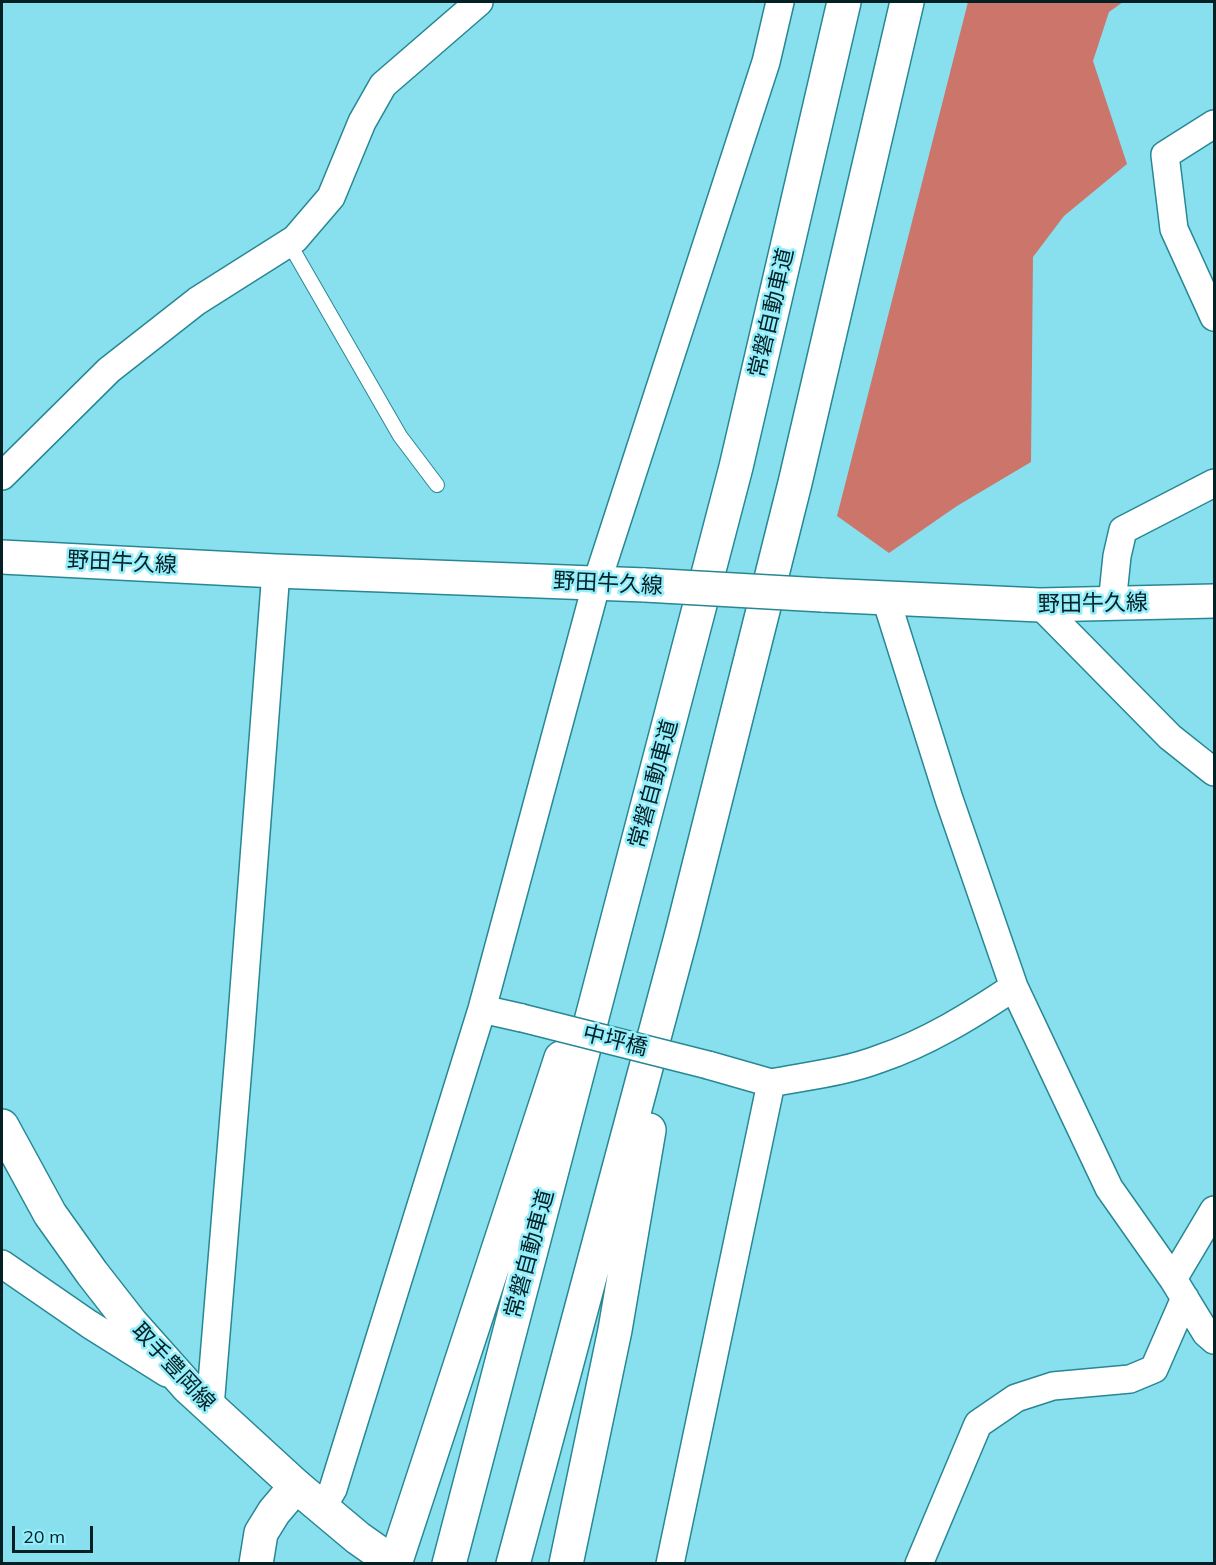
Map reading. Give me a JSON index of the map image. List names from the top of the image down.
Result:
{
  "streets": {
    "main road": ["常磐自動車道", "野田牛久線", "取手豊岡線"],
    "street": ["中坪橋"]
  },
  "scale_bar": "20 m"
}
